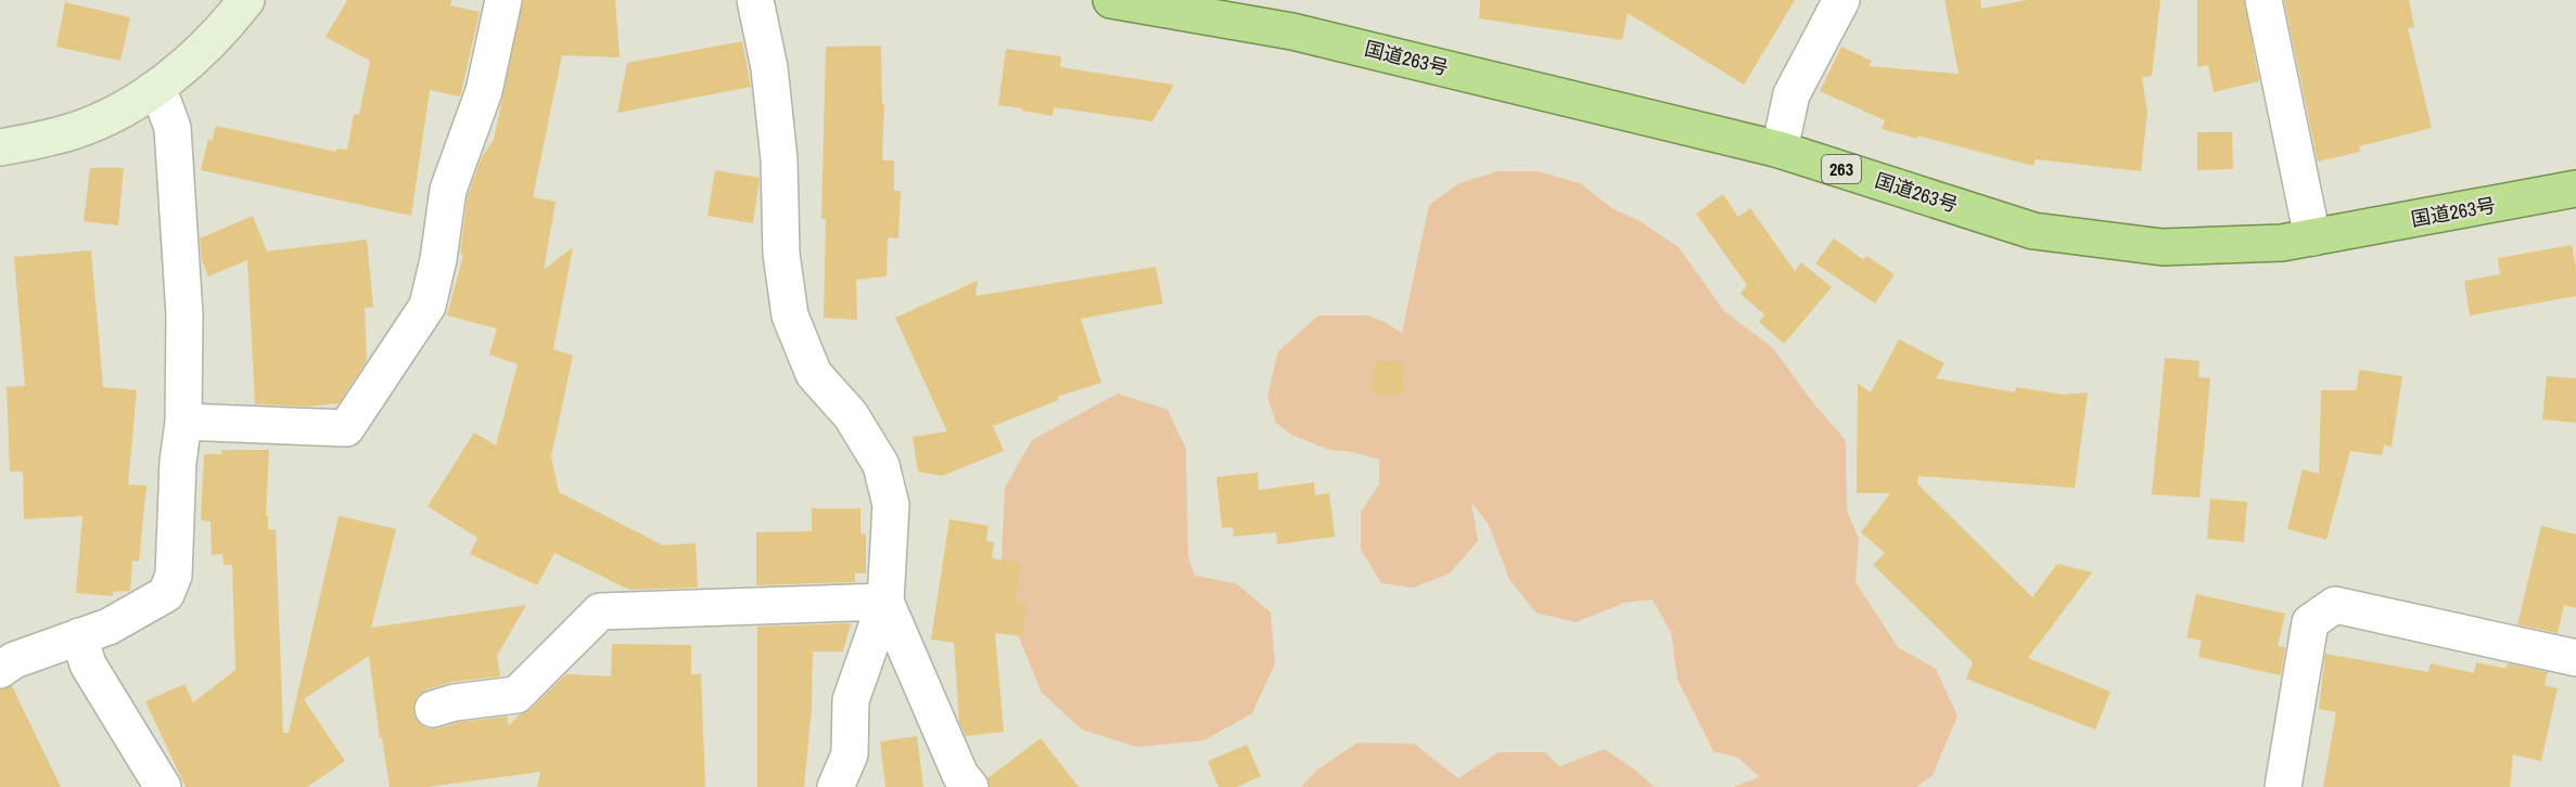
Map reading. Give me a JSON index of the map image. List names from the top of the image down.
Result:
{
  "streets": {
    "highway": ["国道263号", "263"]
  }
}
